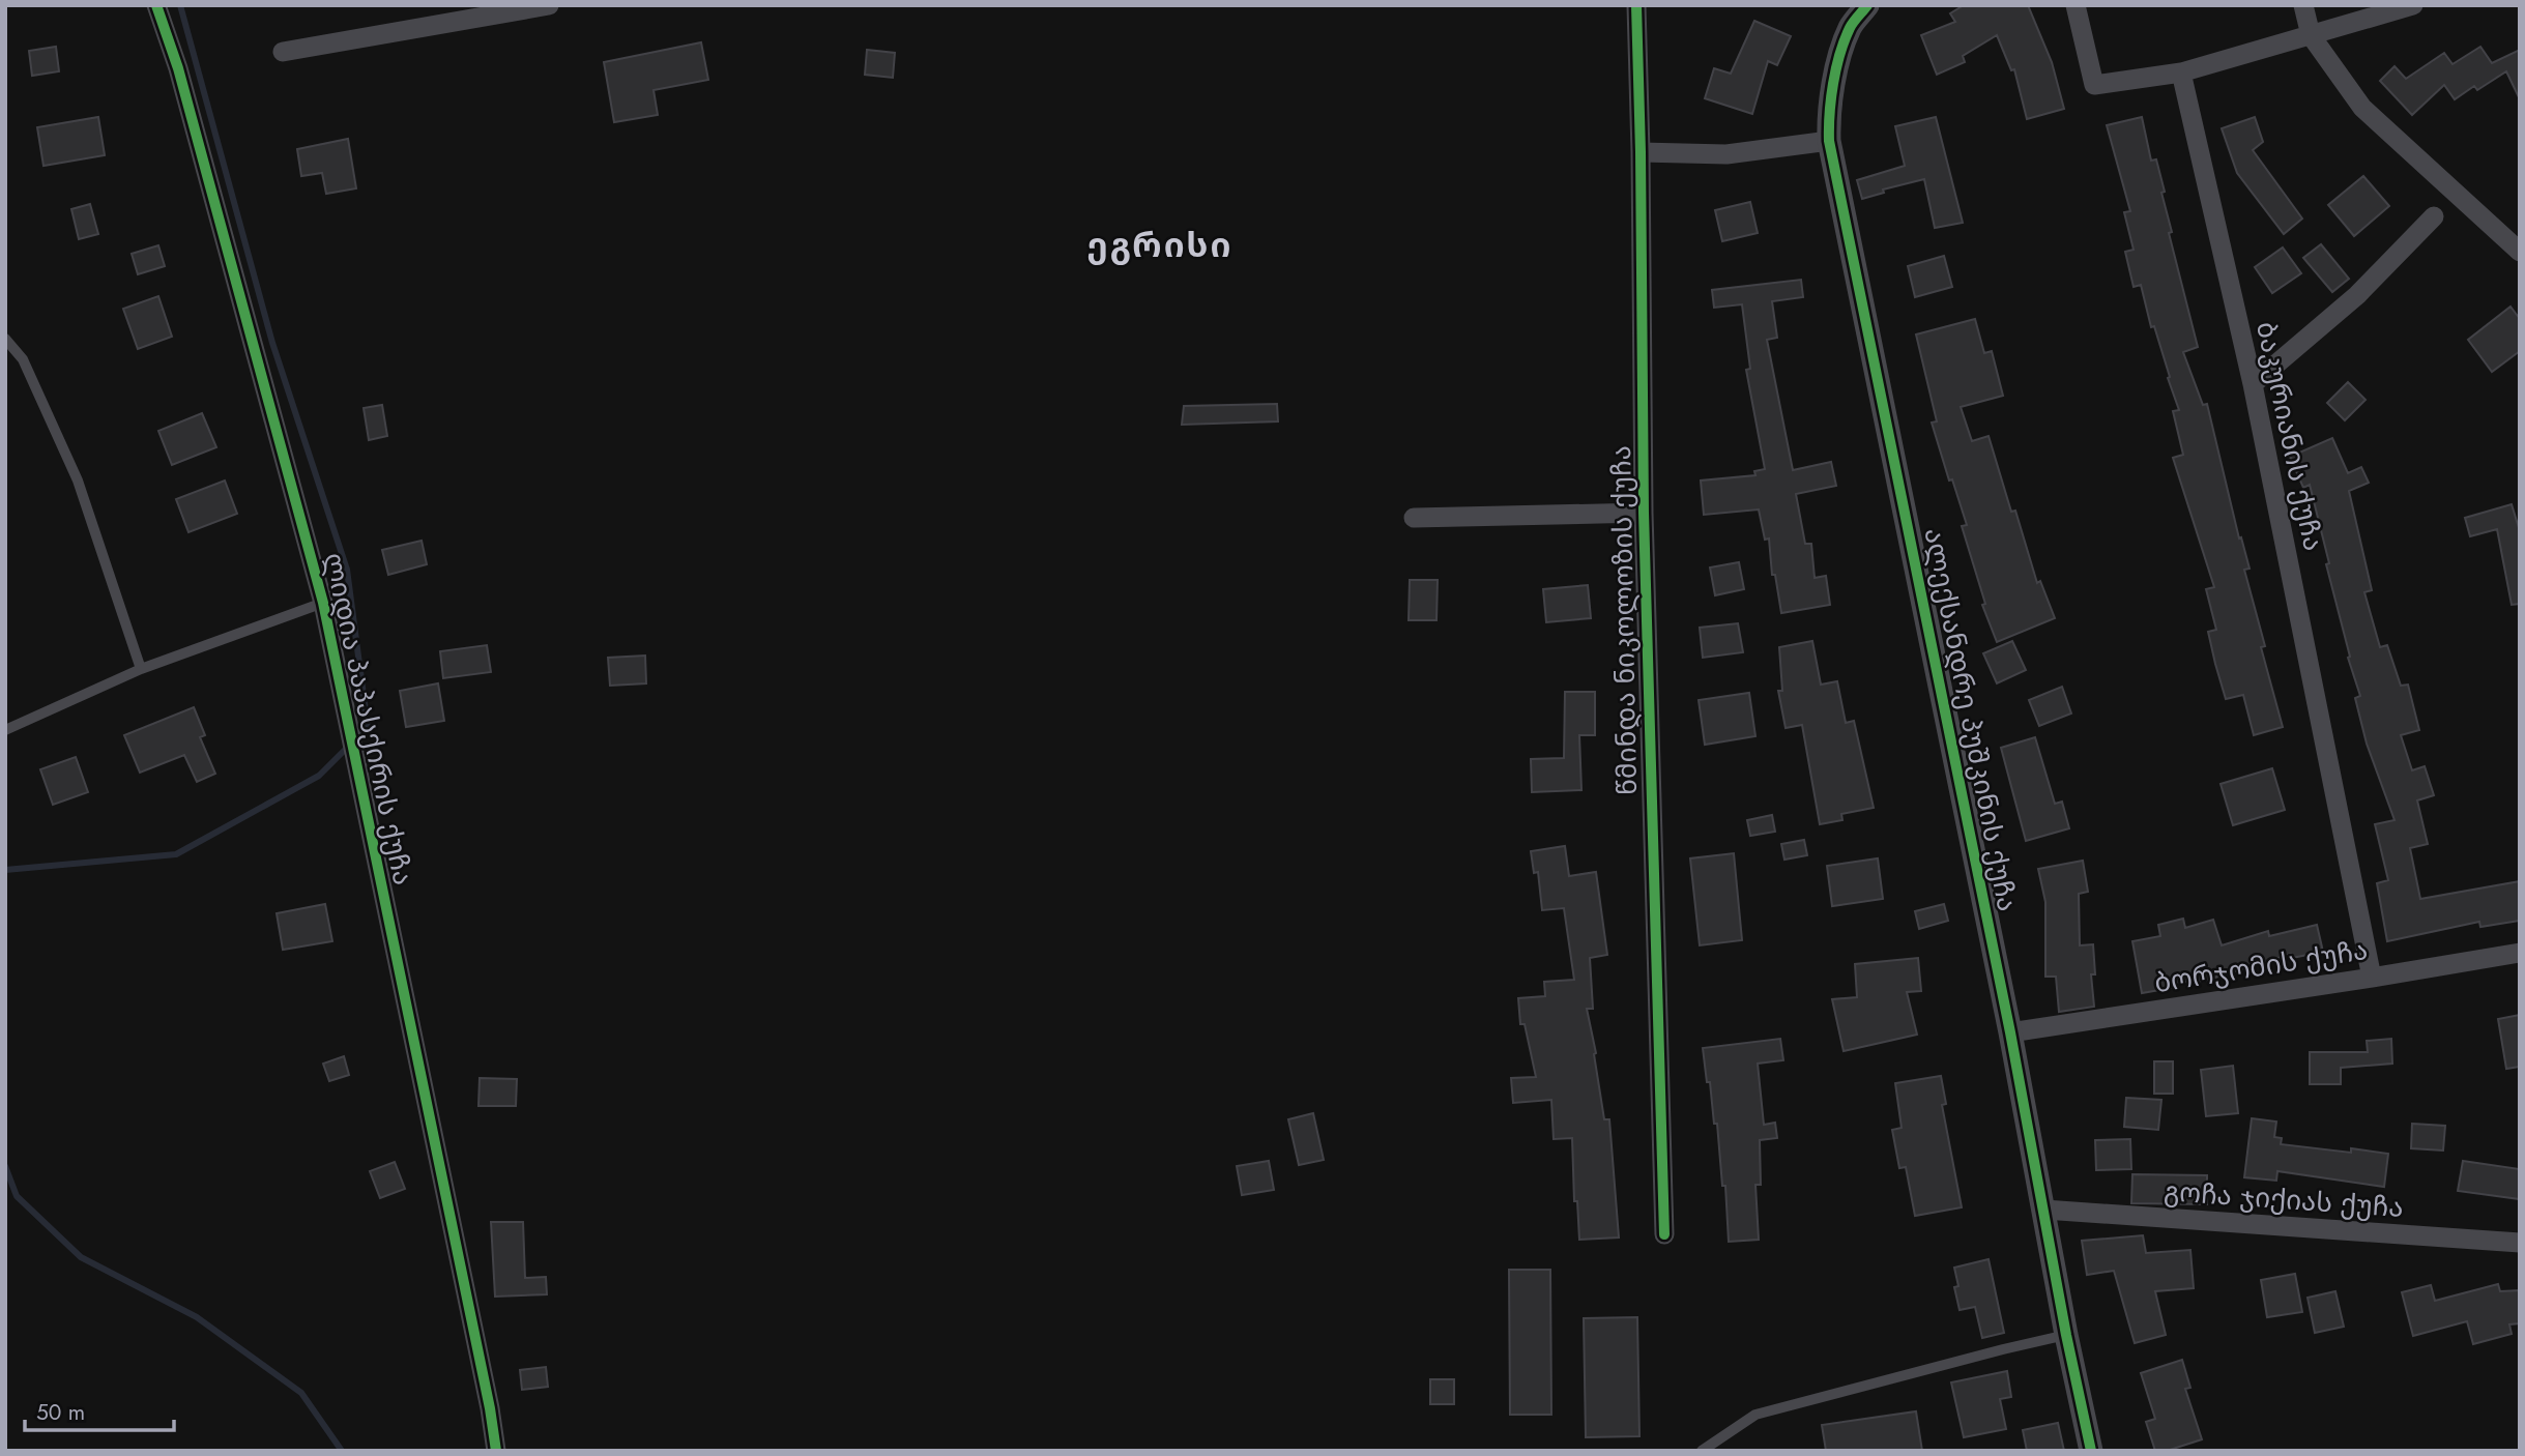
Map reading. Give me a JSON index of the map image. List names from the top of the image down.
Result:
{
  "streets": {
    "street": [
      "ბაკურიანის ქუჩა",
      "წმინდა ნიკოლოზის ქუჩა",
      "ლიდია პაპასქირის ქუჩა",
      "ალექსანდრე პუშკინის ქუჩა",
      "ბორჯომის ქუჩა",
      "გოჩა ჯიქიას ქუჩა"
    ]
  },
  "crossings": [
    ["ბაკურიანის ქუჩა", "ბორჯომის ქუჩა"],
    ["ალექსანდრე პუშკინის ქუჩა", "ბორჯომის ქუჩა"],
    ["ალექსანდრე პუშკინის ქუჩა", "გოჩა ჯიქიას ქუჩა"]
  ],
  "districts": ["ეგრისი"],
  "scale_bar": "50 m"
}
